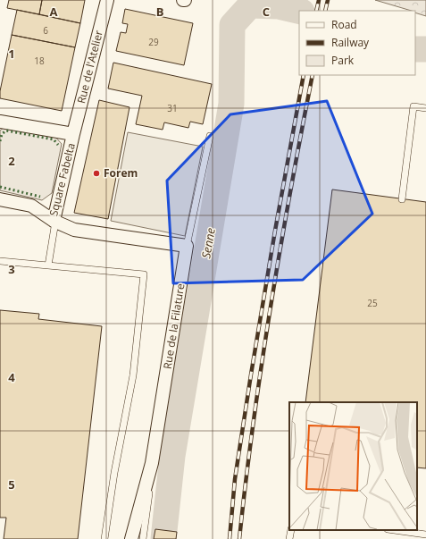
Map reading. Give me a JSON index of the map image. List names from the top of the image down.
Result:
{
  "streets": {
    "street": ["Rue de l'Atelier", "Square Fabelta", "Rue de la Filature"]
  },
  "crossings": [
    ["Rue de l'Atelier", "Square Fabelta"]
  ],
  "water": ["Senne"],
  "places": ["Forem"],
  "house_numbers": [
    "6",
    "29",
    "18",
    "31",
    "25"
  ],
  "legend": ["Road", "Railway", "Park"],
  "grid": {
    "columns": ["A", "B", "C"],
    "rows": [
      "1",
      "2",
      "3",
      "4",
      "5"
    ]
  }
}
